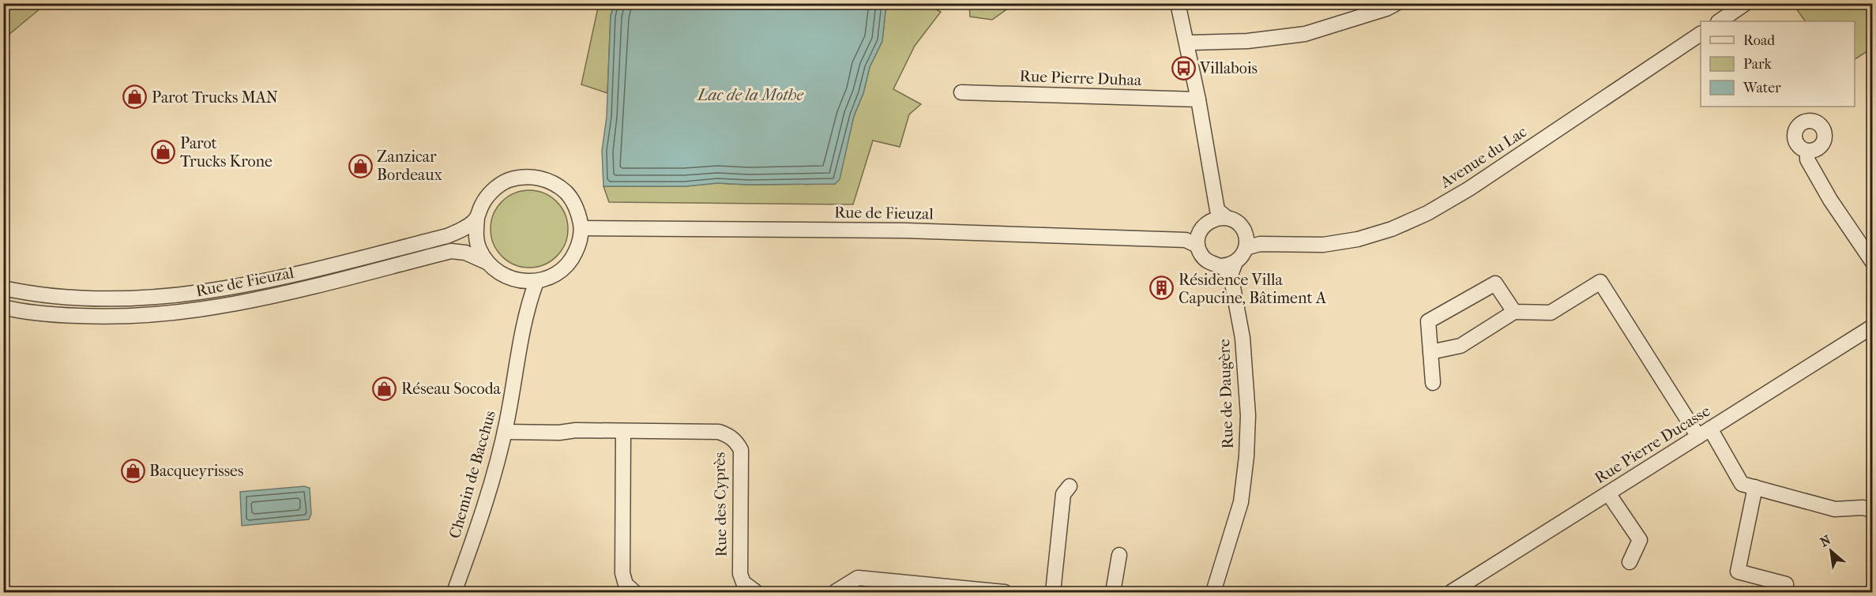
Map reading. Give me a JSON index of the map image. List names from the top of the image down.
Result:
{
  "streets": {
    "street": [
      "Rue Pierre Duhaa",
      "Avenue du Lac",
      "Rue de Fieuzal",
      "Rue de Daugère",
      "Rue Pierre Ducasse",
      "Chemin de Bacchus",
      "Rue des Cyprès"
    ]
  },
  "crossings": [
    ["Avenue du Lac", "Rue de Fieuzal"],
    ["Avenue du Lac", "Rue de Daugère"],
    ["Rue de Fieuzal", "Rue de Daugère"],
    ["Rue de Fieuzal", "Chemin de Bacchus"],
    ["Chemin de Bacchus", "Rue des Cyprès"]
  ],
  "water": ["Lac de la Mothe"],
  "places": {
    "bus stop": ["Villabois"],
    "shop": [
      "Parot Trucks MAN",
      "Parot Trucks Krone",
      "Zanzicar Bordeaux",
      "Réseau Socoda",
      "Bacqueyrisses"
    ],
    "building": ["Résidence Villa Capucine, Bâtiment A"]
  },
  "legend": ["Road", "Park", "Water"],
  "north": "top left"
}
